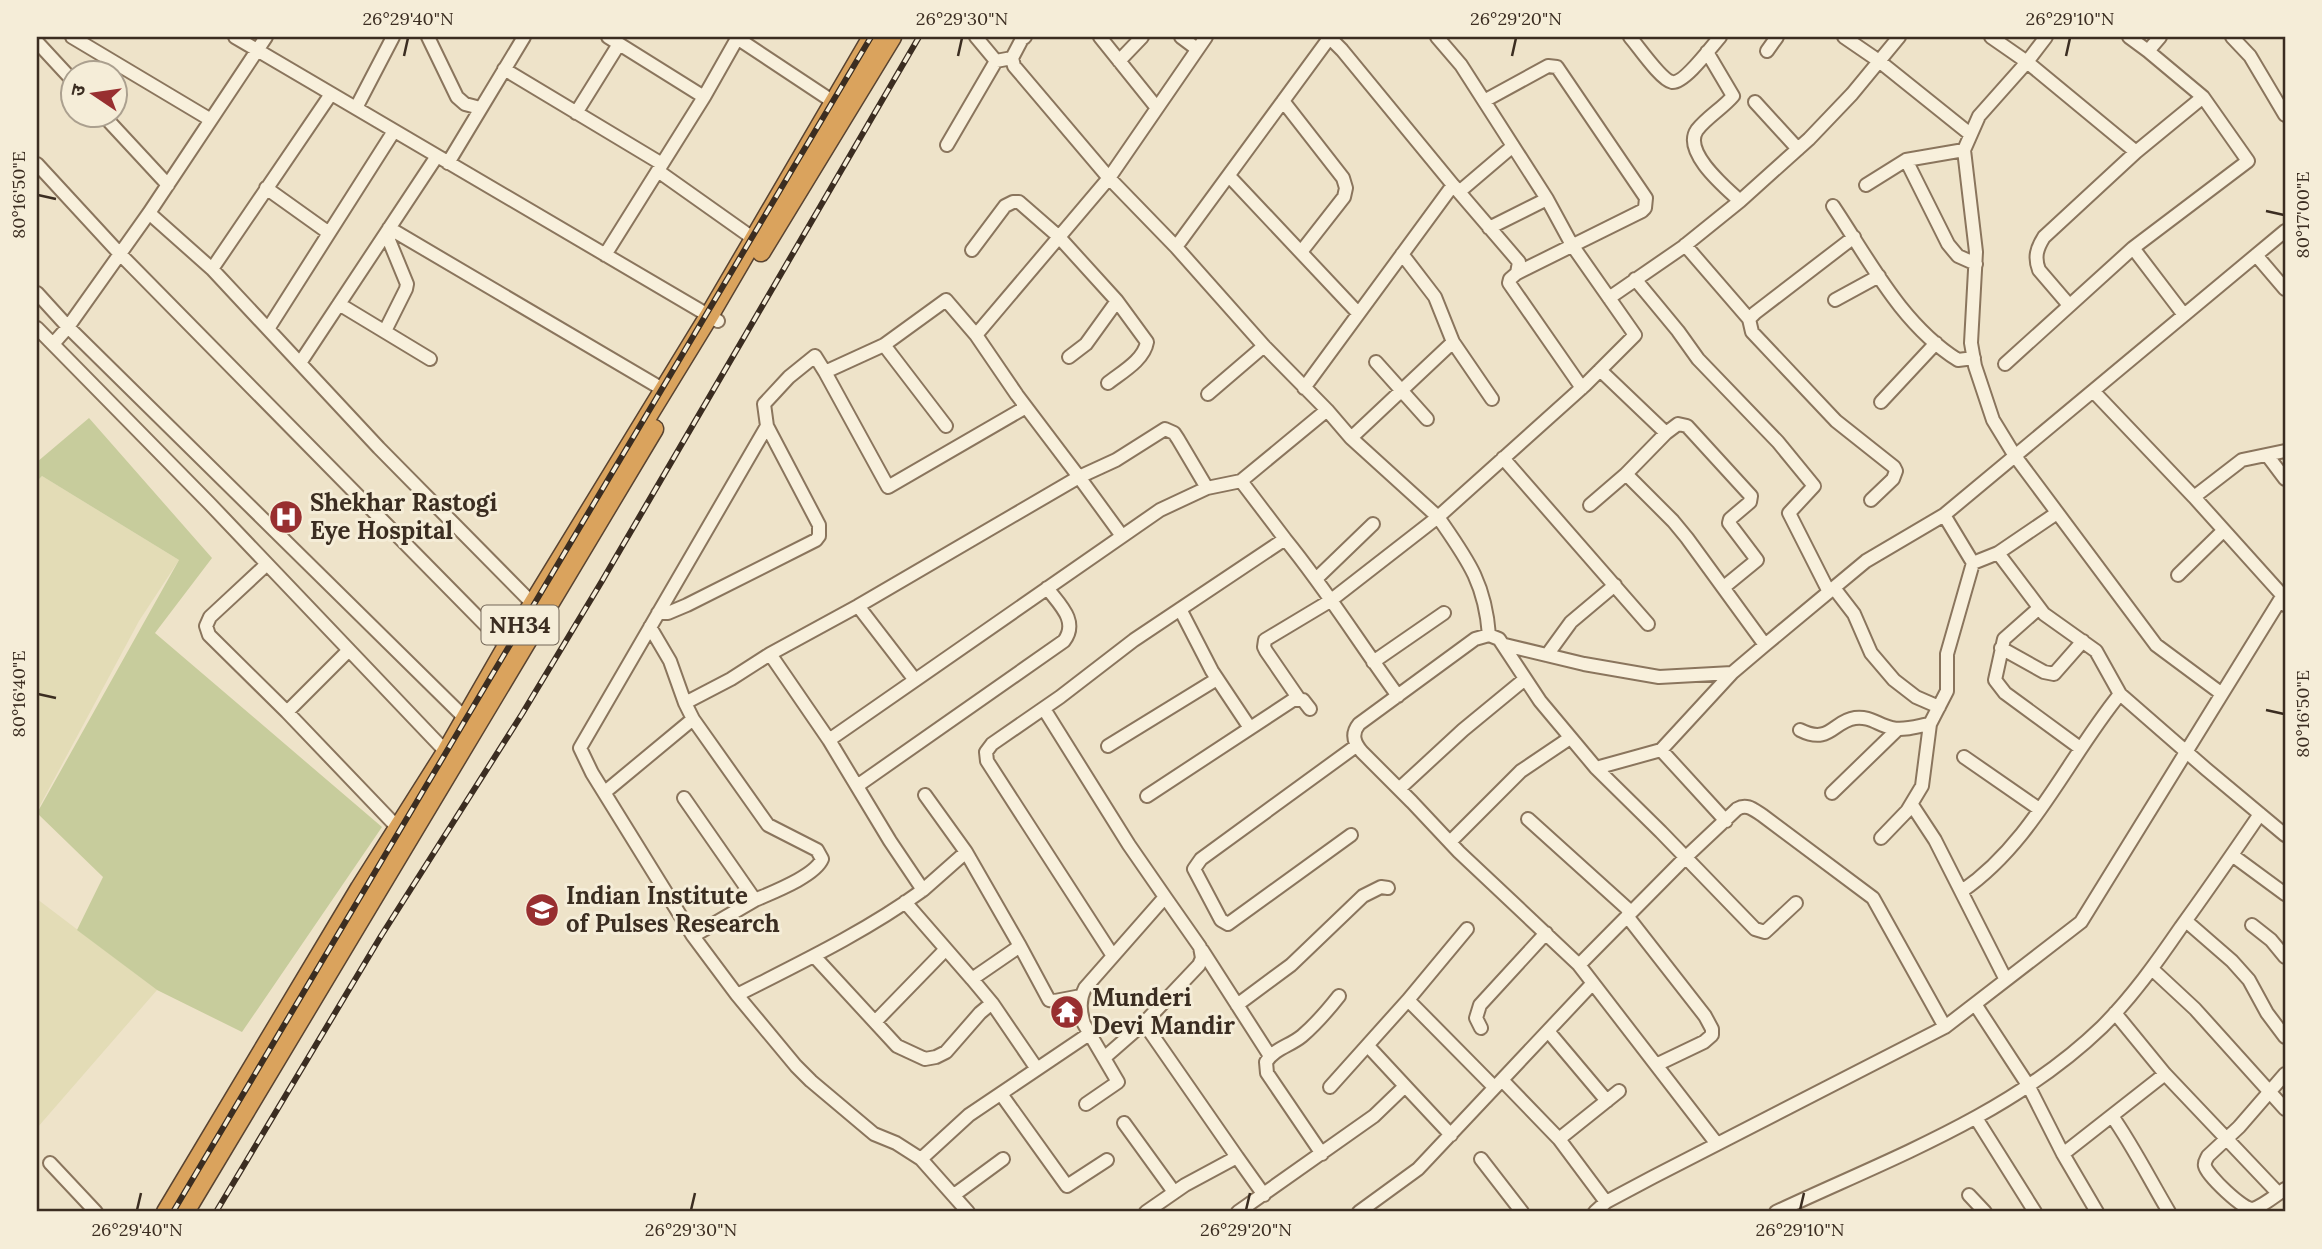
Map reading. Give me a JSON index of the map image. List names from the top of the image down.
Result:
{
  "streets": {
    "highway": ["NH34"]
  },
  "places": {
    "hospital": ["Shekhar Rastogi Eye Hospital"],
    "school or university": ["Indian Institute of Pulses Research"],
    "temple": ["Munderi Devi Mandir"]
  },
  "north": "left",
  "coordinates": [
    "26°29'40\"N",
    "26°29'30\"N",
    "26°29'20\"N",
    "26°29'10\"N",
    "80°16'50\"E",
    "80°17'00\"E",
    "80°16'40\"E"
  ]
}
